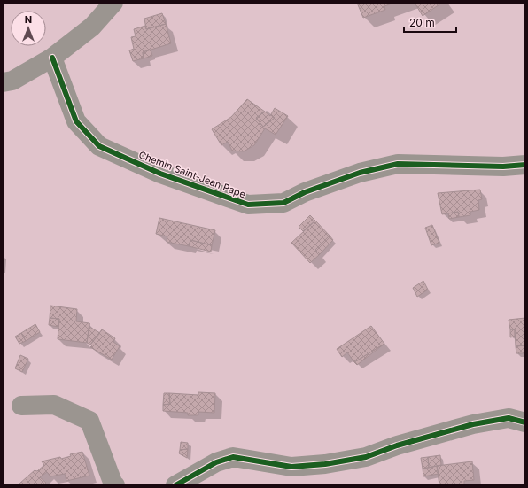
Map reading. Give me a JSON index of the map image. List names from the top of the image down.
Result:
{
  "streets": {
    "street": ["Chemin Saint-Jean Pape"]
  },
  "scale_bar": "20 m",
  "north": "top"
}
